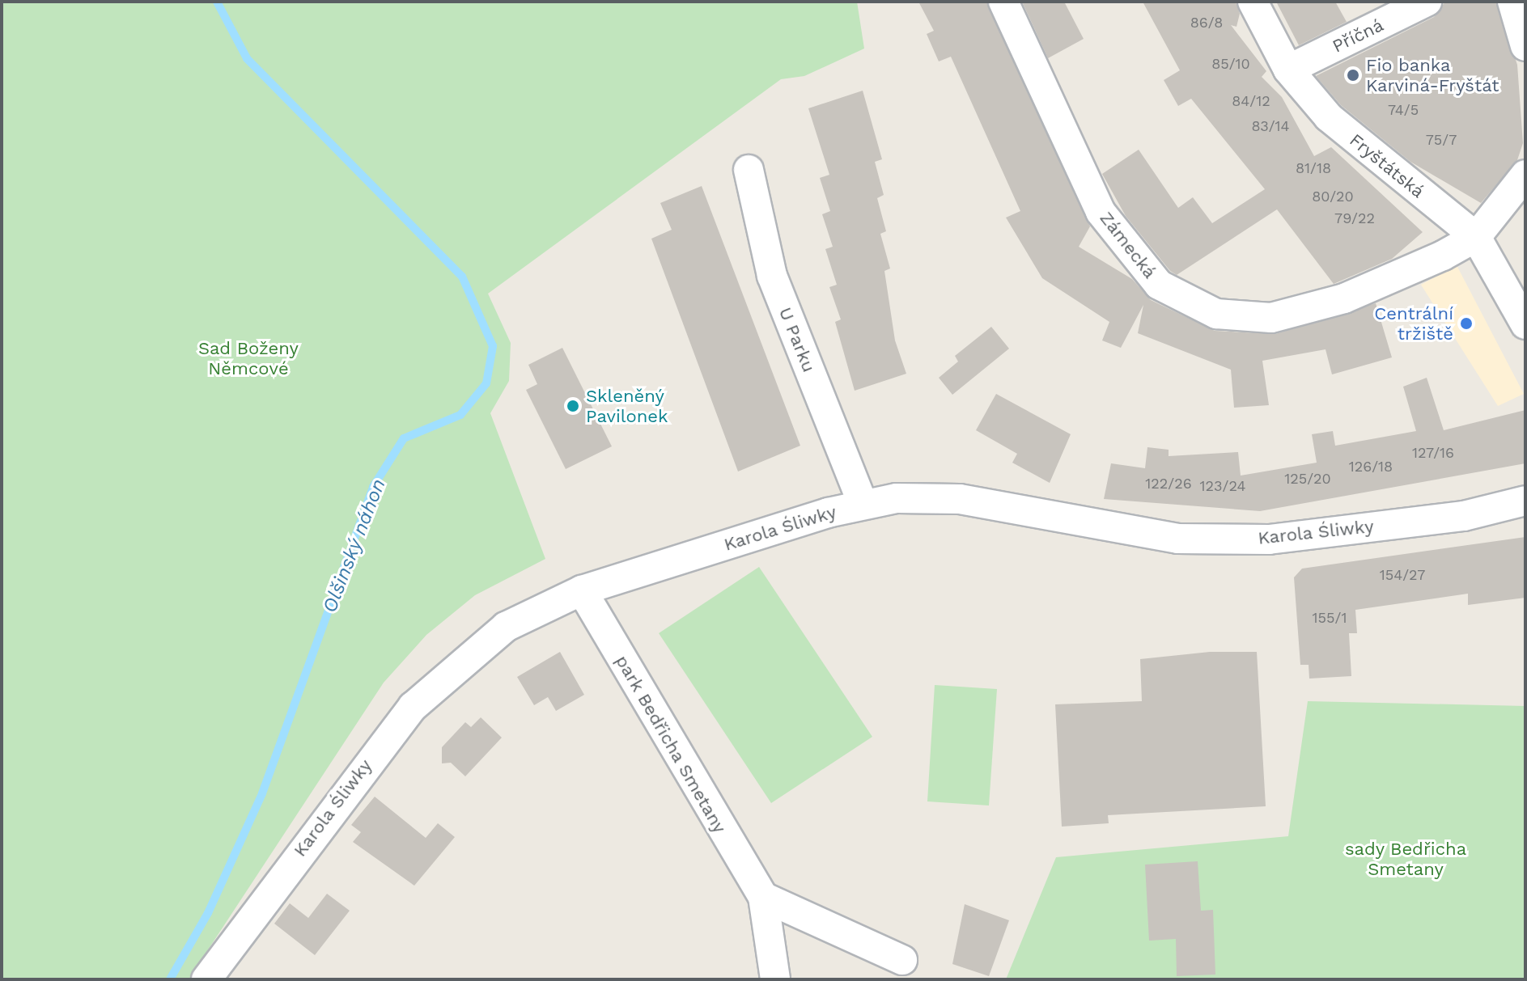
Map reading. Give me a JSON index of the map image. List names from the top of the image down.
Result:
{
  "streets": {
    "street": [
      "Příčná",
      "Fryštátská",
      "Zámecká",
      "U Parku",
      "Karola Śliwky",
      "park Bedřicha Smetany"
    ]
  },
  "crossings": [
    ["Příčná", "Fryštátská"],
    ["Fryštátská", "Zámecká"],
    ["U Parku", "Karola Śliwky"],
    ["Karola Śliwky", "park Bedřicha Smetany"]
  ],
  "water": ["Olšinský náhon"],
  "parks": ["Sad Boženy Němcové", "sady Bedřicha Smetany"],
  "places": ["Fio banka Karviná-Fryštát", "Centrální tržiště", "Skleněný Pavilonek"],
  "house_numbers": [
    "86/8",
    "85/10",
    "84/12",
    "74/5",
    "83/14",
    "75/7",
    "81/18",
    "80/20",
    "79/22",
    "127/16",
    "126/18",
    "125/20",
    "122/26",
    "123/24",
    "154/27",
    "155/1"
  ]
}
